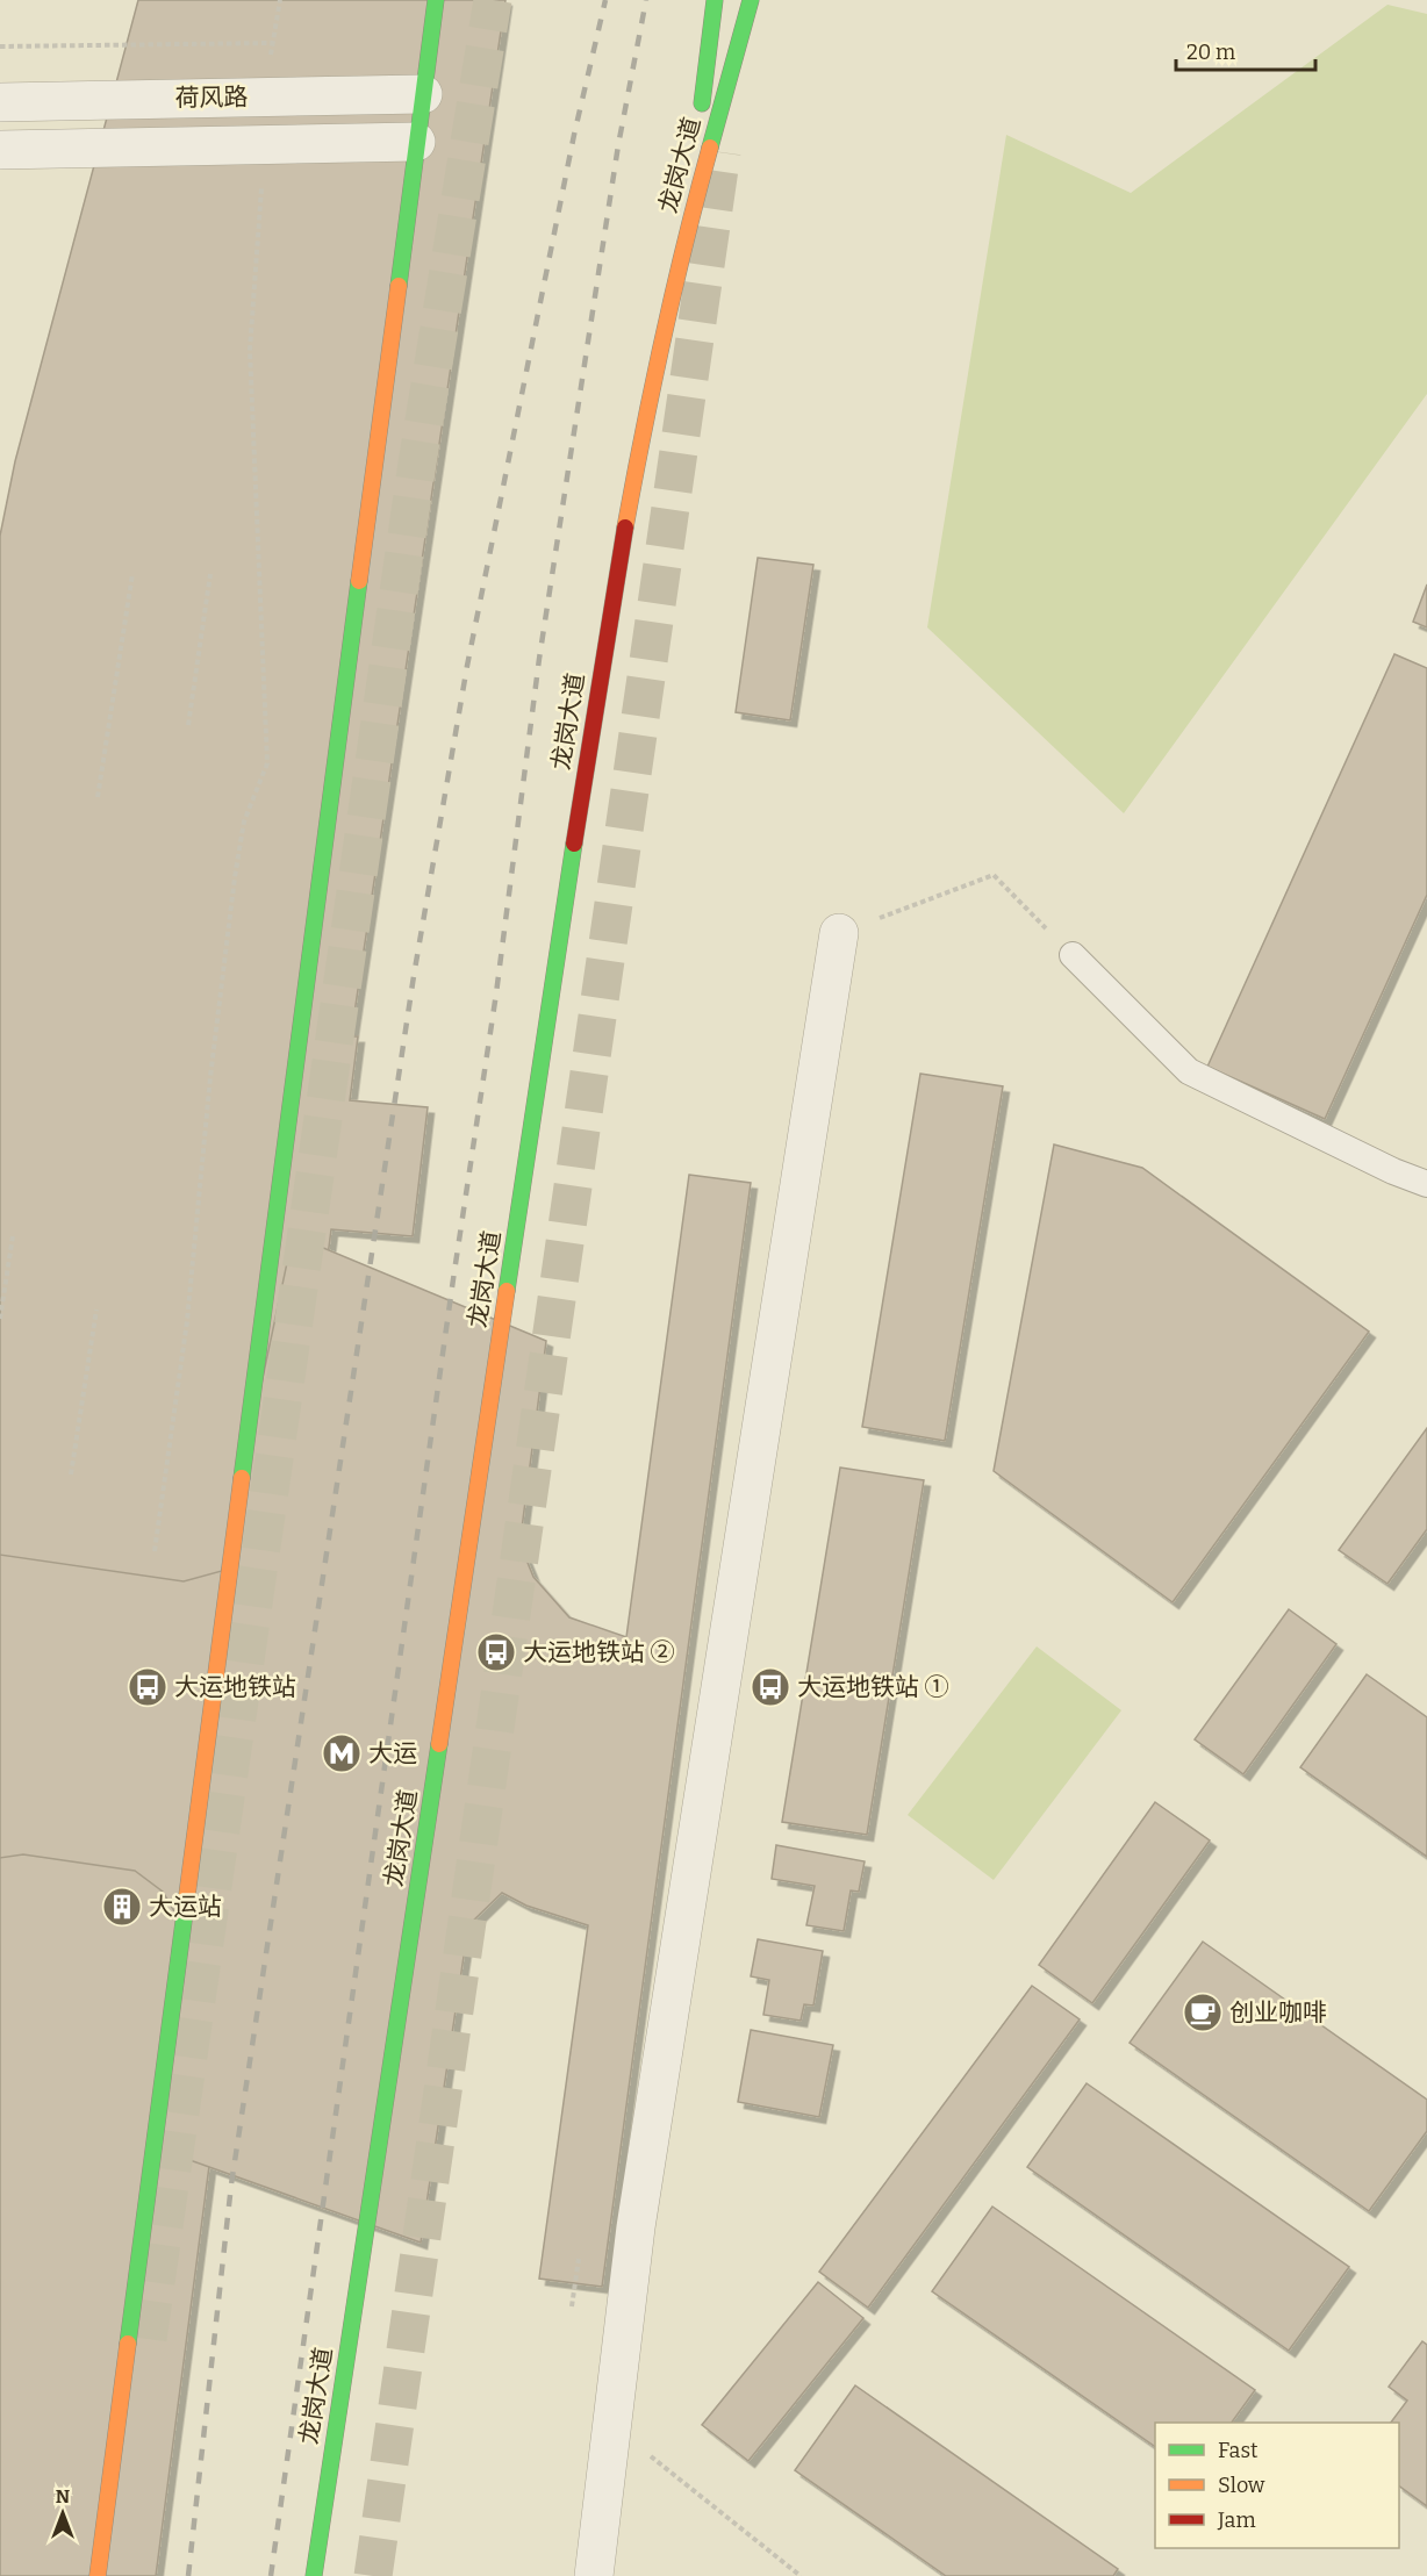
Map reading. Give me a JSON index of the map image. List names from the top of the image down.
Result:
{
  "streets": {
    "main road": ["龙岗大道"],
    "street": ["荷风路"]
  },
  "places": {
    "bus stop": ["大运地铁站 ②", "大运地铁站", "大运地铁站 ①"],
    "metro station": ["大运"],
    "building": ["大运站"],
    "cafe": ["创业咖啡"]
  },
  "legend": ["Fast", "Slow", "Jam"],
  "scale_bar": "20 m",
  "north": "top"
}
